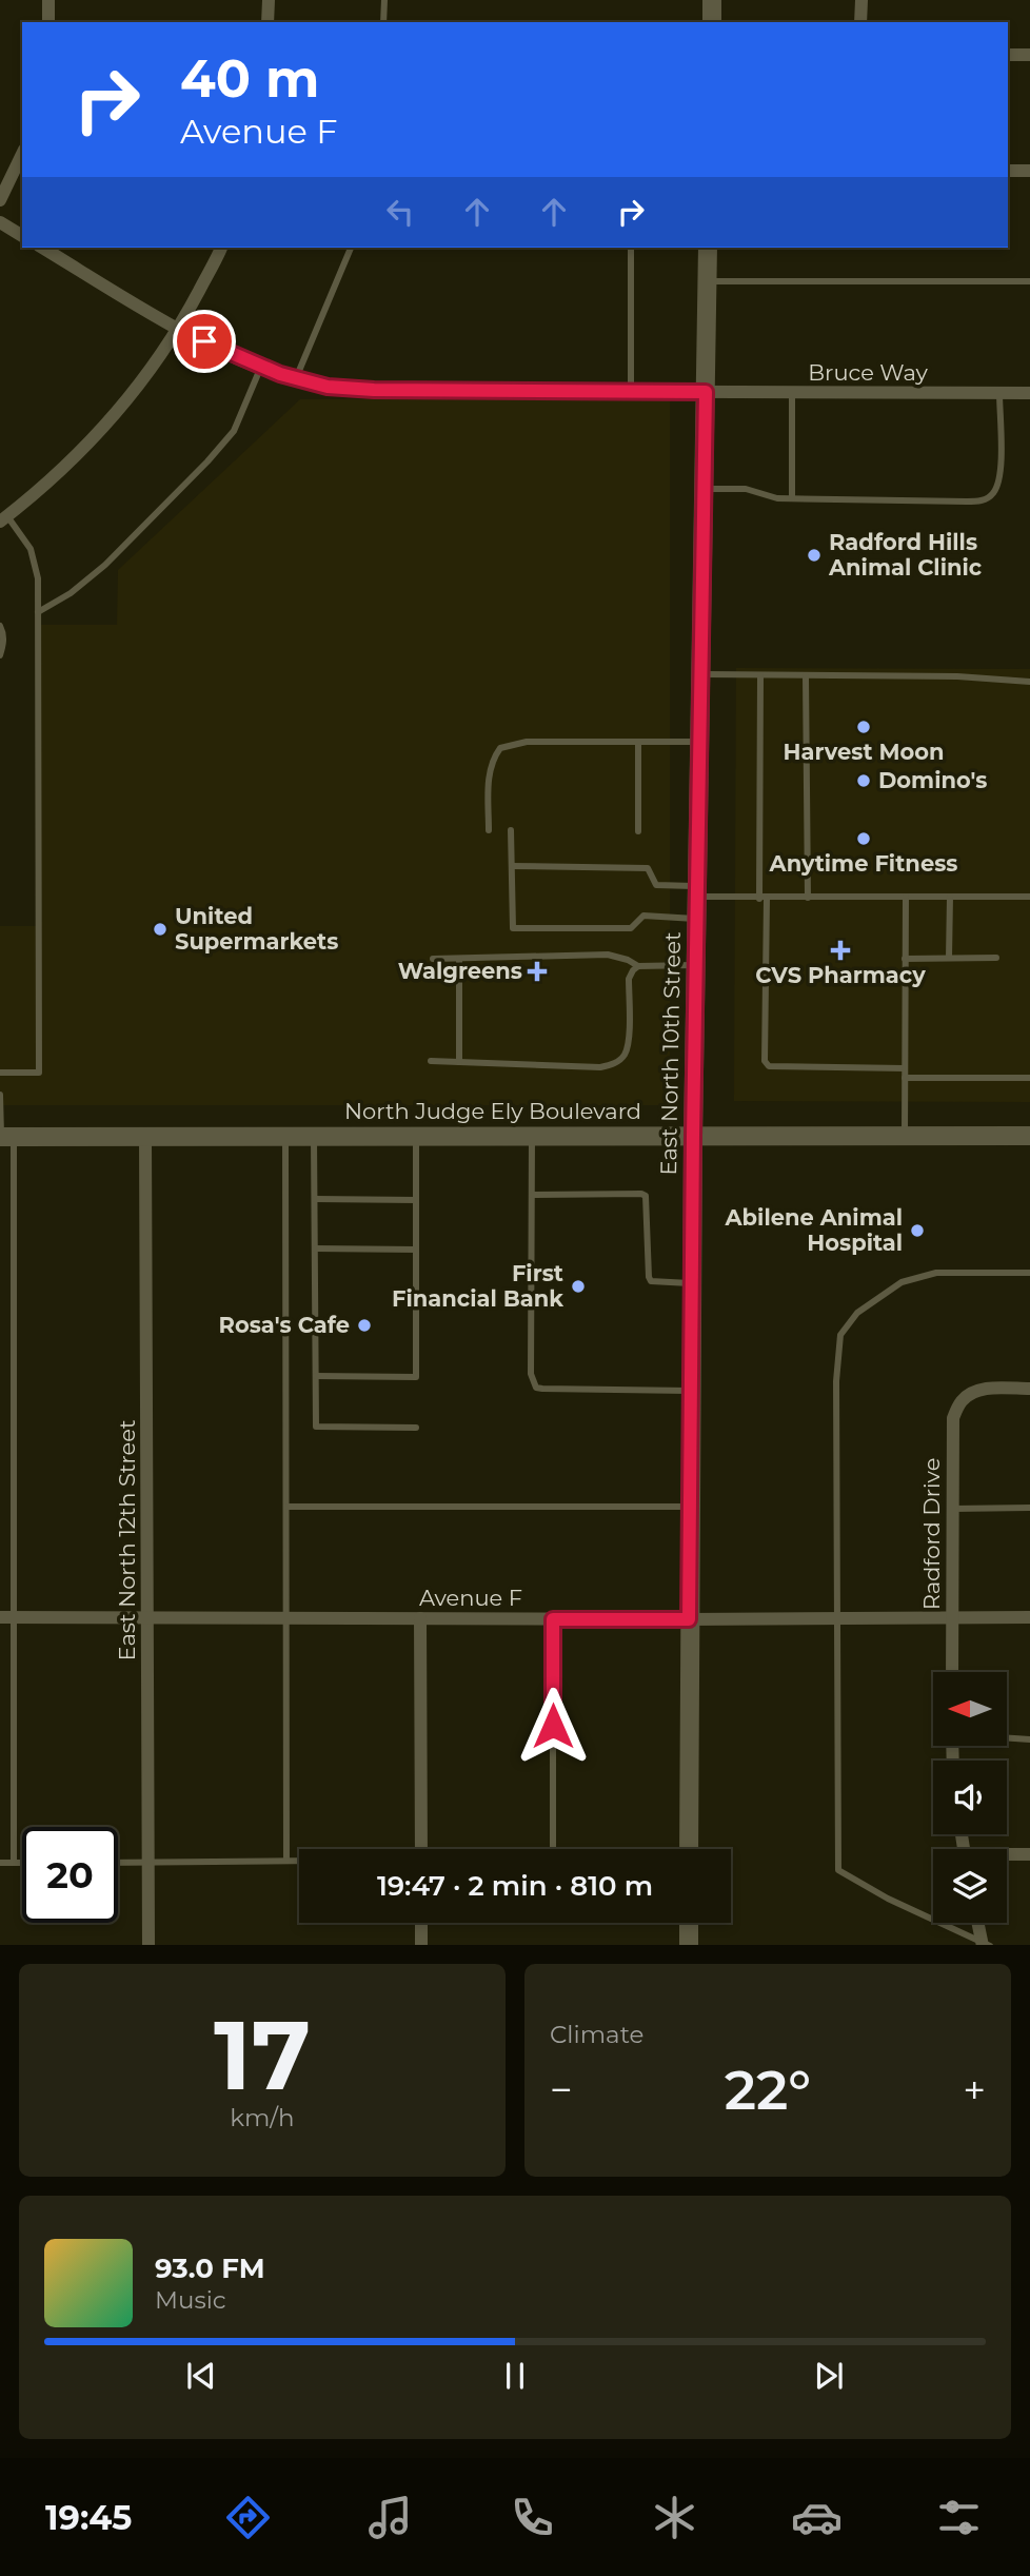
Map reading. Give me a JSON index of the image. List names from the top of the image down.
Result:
{
  "streets": {
    "main road": ["East North 10th Street", "North Judge Ely Boulevard"],
    "street": [
      "Bruce Way",
      "Radford Drive",
      "East North 12th Street",
      "Avenue F"
    ]
  },
  "crossings": [
    ["Bruce Way", "East North 10th Street"],
    ["East North 10th Street", "North Judge Ely Boulevard"],
    ["East North 10th Street", "Avenue F"],
    ["North Judge Ely Boulevard", "East North 12th Street"],
    ["Radford Drive", "Avenue F"],
    ["East North 12th Street", "Avenue F"]
  ],
  "places": {
    "other": [
      "Radford Hills Animal Clinic",
      "Harvest Moon",
      "Domino's",
      "Anytime Fitness",
      "United Supermarkets",
      "Abilene Animal Hospital",
      "First Financial Bank",
      "Rosa's Cafe"
    ],
    "health": ["CVS Pharmacy", "Walgreens"]
  },
  "north": "left",
  "page": {
    "turn": ["40 m", "Avenue F"],
    "limit": "20",
    "trip": "19:47 · 2 min · 810 m",
    "tile": [
      ["17", "km/h"],
      "Climate"
    ],
    "heat": ["−", "22°", "+"],
    "song": ["93.0 FM", "Music"],
    "tabs": "19:45"
  }
}
